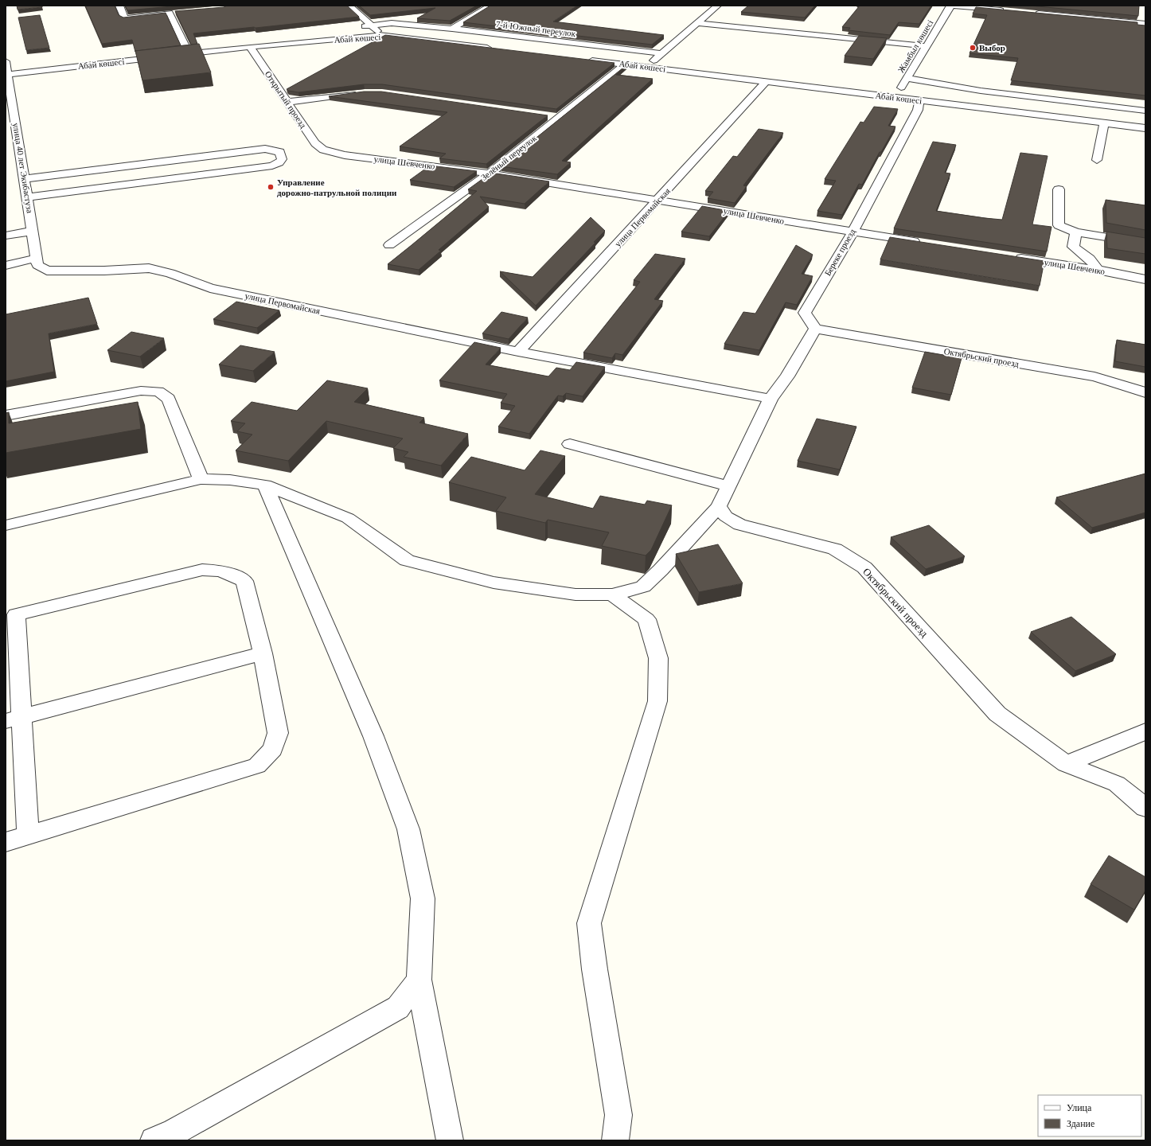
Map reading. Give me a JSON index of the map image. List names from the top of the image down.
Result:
{
  "streets": {
    "street": [
      "7-й Южный переулок",
      "Абай көшесі",
      "Жамбыл көшесі",
      "Открытый проезд",
      "Зелёный переулок",
      "улица Шевченко",
      "улица 40 лет Экибастуза",
      "улица Первомайская",
      "Береке проезд",
      "Октябрьский проезд"
    ]
  },
  "crossings": [
    ["Абай көшесі", "Жамбыл көшесі"],
    ["Абай көшесі", "Открытый проезд"],
    ["Абай көшесі", "Зелёный переулок"],
    ["Абай көшесі", "улица 40 лет Экибастуза"],
    ["Абай көшесі", "улица Первомайская"],
    ["Абай көшесі", "Береке проезд"],
    ["Открытый проезд", "улица Шевченко"],
    ["Зелёный переулок", "улица Шевченко"],
    ["улица Шевченко", "улица Первомайская"],
    ["улица Шевченко", "Береке проезд"],
    ["улица 40 лет Экибастуза", "улица Первомайская"],
    ["Береке проезд", "Октябрьский проезд"]
  ],
  "places": ["Выбор", "Управление дорожно-патрульной полиции"],
  "legend": ["Улица", "Здание"]
}
